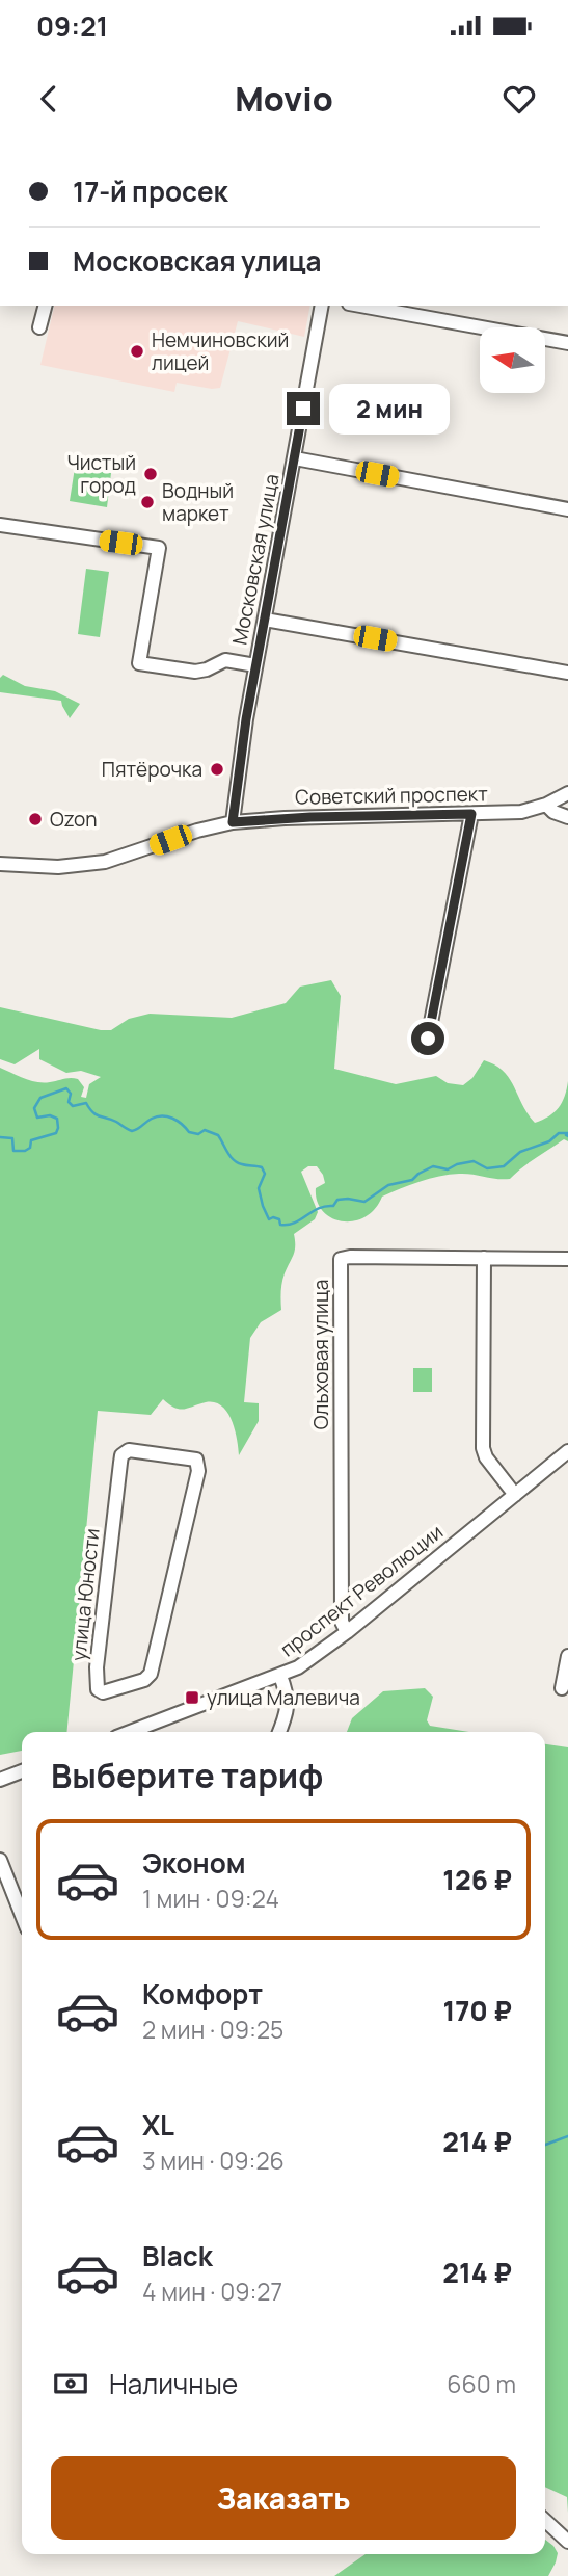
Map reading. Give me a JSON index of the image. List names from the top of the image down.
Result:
{
  "streets": {
    "street": [
      "Московская улица",
      "Советский проспект",
      "Ольховая улица",
      "проспект Революции",
      "улица Юности"
    ]
  },
  "crossings": [
    ["Московская улица", "Советский проспект"],
    ["Ольховая улица", "проспект Революции"]
  ],
  "places": {
    "other": [
      "Немчиновский лицей",
      "Чистый город",
      "Водный маркет",
      "Пятёрочка",
      "Ozon"
    ],
    "transit": ["улица Малевича"]
  },
  "north": "left",
  "page": {
    "status": "09:21",
    "header": "Movio",
    "banner": ["17-й просек", "Московская улица"],
    "bubble": "2 мин",
    "heading": "Выберите тариф",
    "list": [
      {
        "name": "Эконом",
        "note": "1 мин · 09:24",
        "value": "126 ₽"
      },
      {
        "name": "Комфорт",
        "note": "2 мин · 09:25",
        "value": "170 ₽"
      },
      {
        "name": "XL",
        "note": "3 мин · 09:26",
        "value": "214 ₽"
      },
      {
        "name": "Black",
        "note": "4 мин · 09:27",
        "value": "214 ₽"
      }
    ],
    "pay": ["Наличные", "660 m"],
    "buttons": "Заказать"
  }
}
